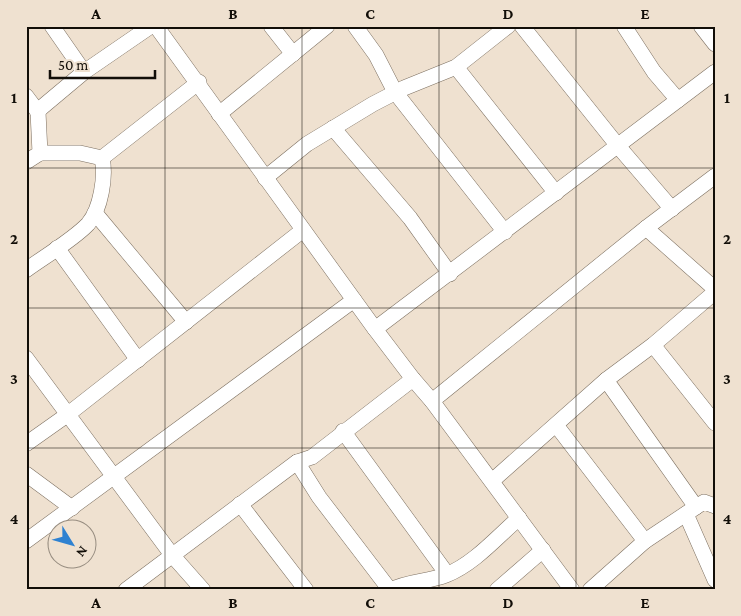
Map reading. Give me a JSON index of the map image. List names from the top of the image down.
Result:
{
  "scale_bar": "50 m",
  "north": "bottom right",
  "grid": {
    "columns": [
      "A",
      "B",
      "C",
      "D",
      "E"
    ],
    "rows": [
      "1",
      "2",
      "3",
      "4"
    ]
  }
}
